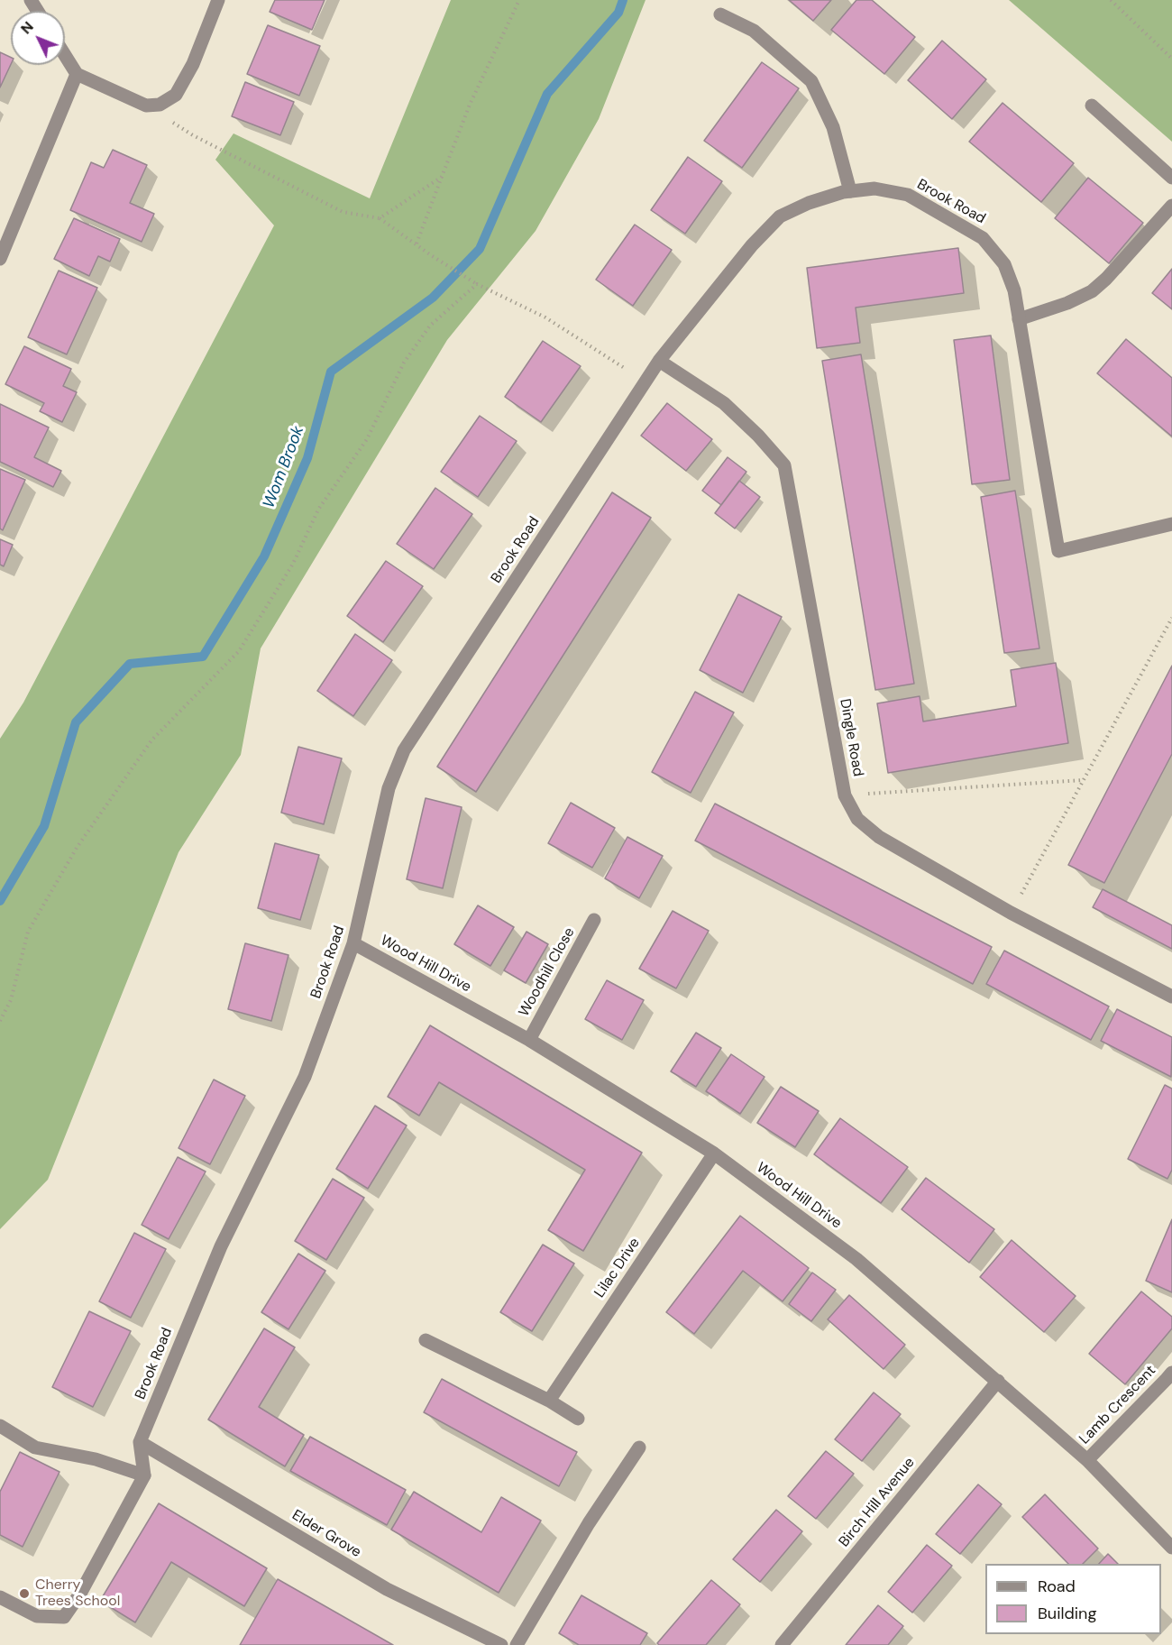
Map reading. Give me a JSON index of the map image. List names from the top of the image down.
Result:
{
  "streets": {
    "street": [
      "Brook Road",
      "Dingle Road",
      "Wood Hill Drive",
      "Woodhill Close",
      "Lilac Drive",
      "Lamb Crescent",
      "Birch Hill Avenue",
      "Elder Grove"
    ]
  },
  "crossings": [
    ["Brook Road", "Dingle Road"],
    ["Brook Road", "Wood Hill Drive"],
    ["Brook Road", "Elder Grove"],
    ["Wood Hill Drive", "Woodhill Close"],
    ["Wood Hill Drive", "Lilac Drive"],
    ["Wood Hill Drive", "Lamb Crescent"],
    ["Wood Hill Drive", "Birch Hill Avenue"]
  ],
  "water": ["Wom Brook"],
  "places": ["Cherry Trees School"],
  "legend": ["Road", "Building"],
  "north": "top left"
}
